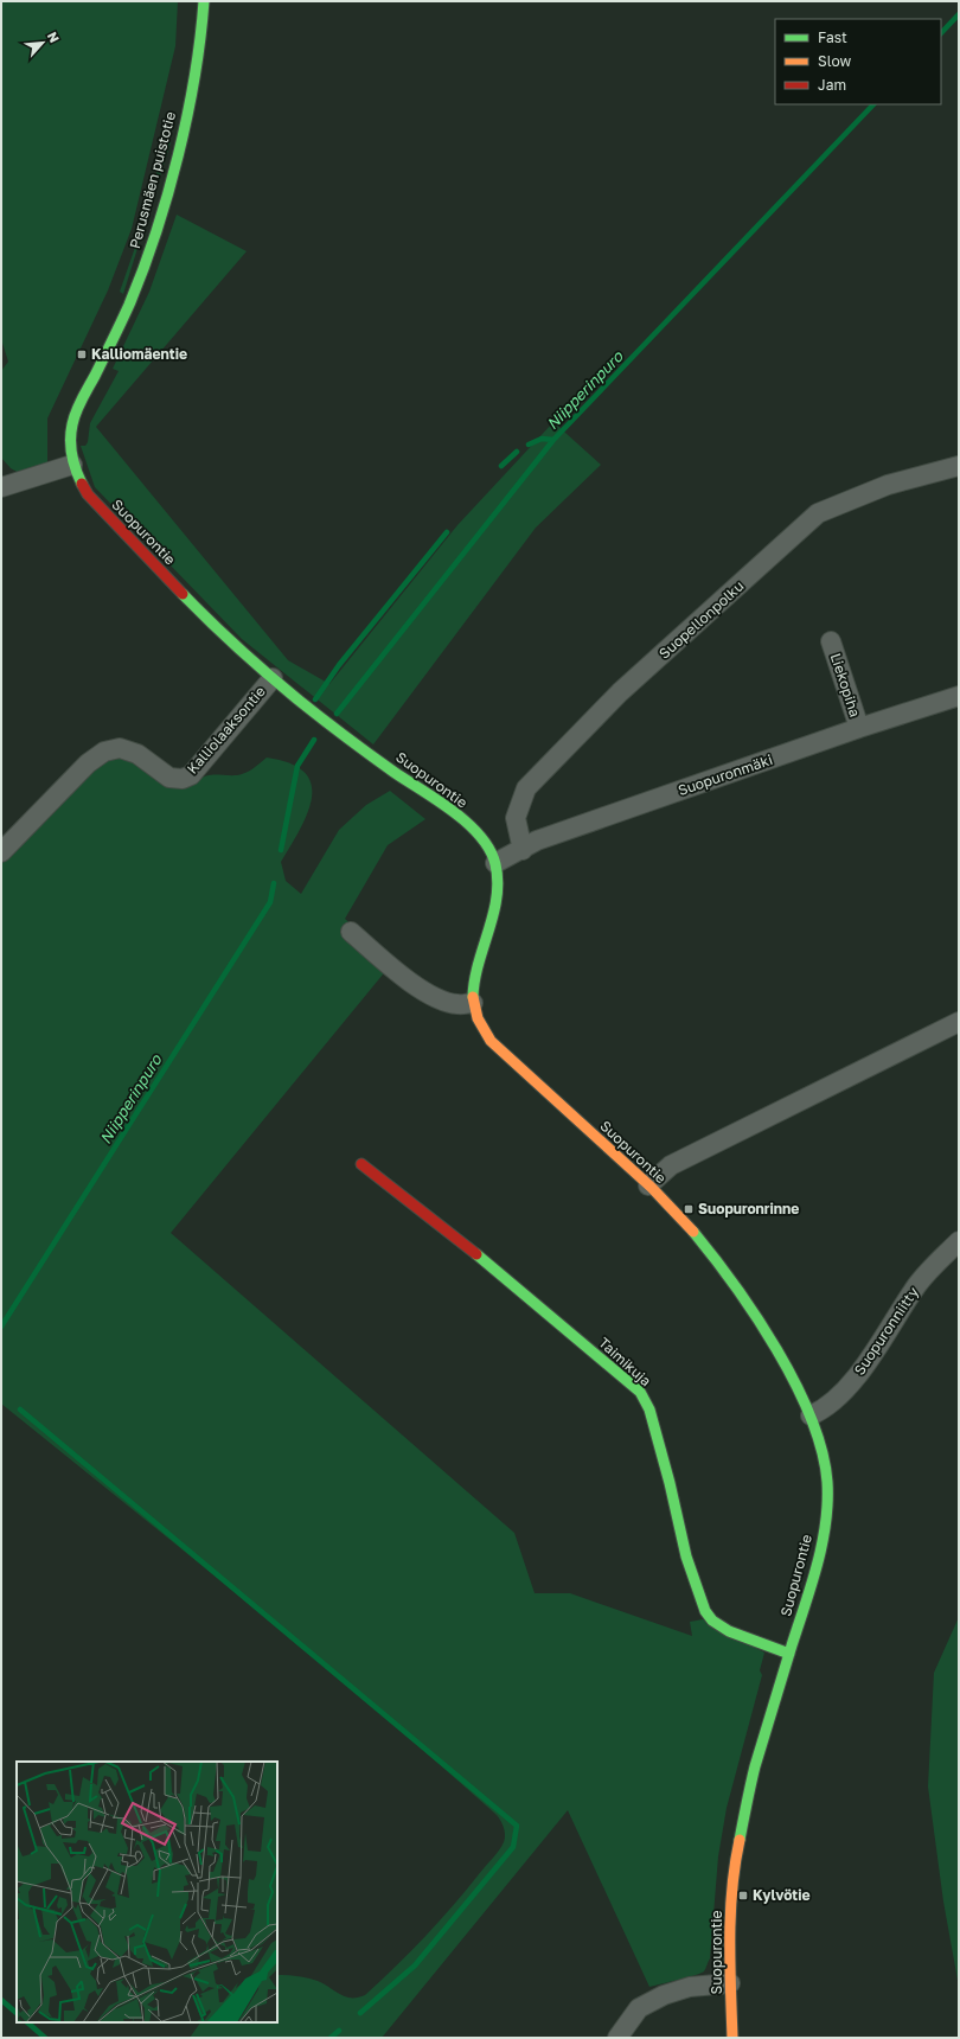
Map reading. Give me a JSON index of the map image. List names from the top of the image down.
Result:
{
  "streets": {
    "street": [
      "Perusmäen puistotie",
      "Suopurontie",
      "Suopellonpolku",
      "Liekopiha",
      "Kalliolaaksontie",
      "Suopuronmäki",
      "Suopuronniitty",
      "Taimikuja"
    ]
  },
  "crossings": [
    ["Perusmäen puistotie", "Suopurontie"],
    ["Suopurontie", "Kalliolaaksontie"],
    ["Suopurontie", "Suopuronmäki"],
    ["Suopurontie", "Suopuronniitty"],
    ["Suopurontie", "Taimikuja"],
    ["Suopellonpolku", "Suopuronmäki"],
    ["Liekopiha", "Suopuronmäki"]
  ],
  "water": ["Niipperinpuro"],
  "places": {
    "transit": ["Kalliomäentie", "Suopuronrinne", "Kylvötie"]
  },
  "legend": ["Fast", "Slow", "Jam"],
  "north": "top right"
}
